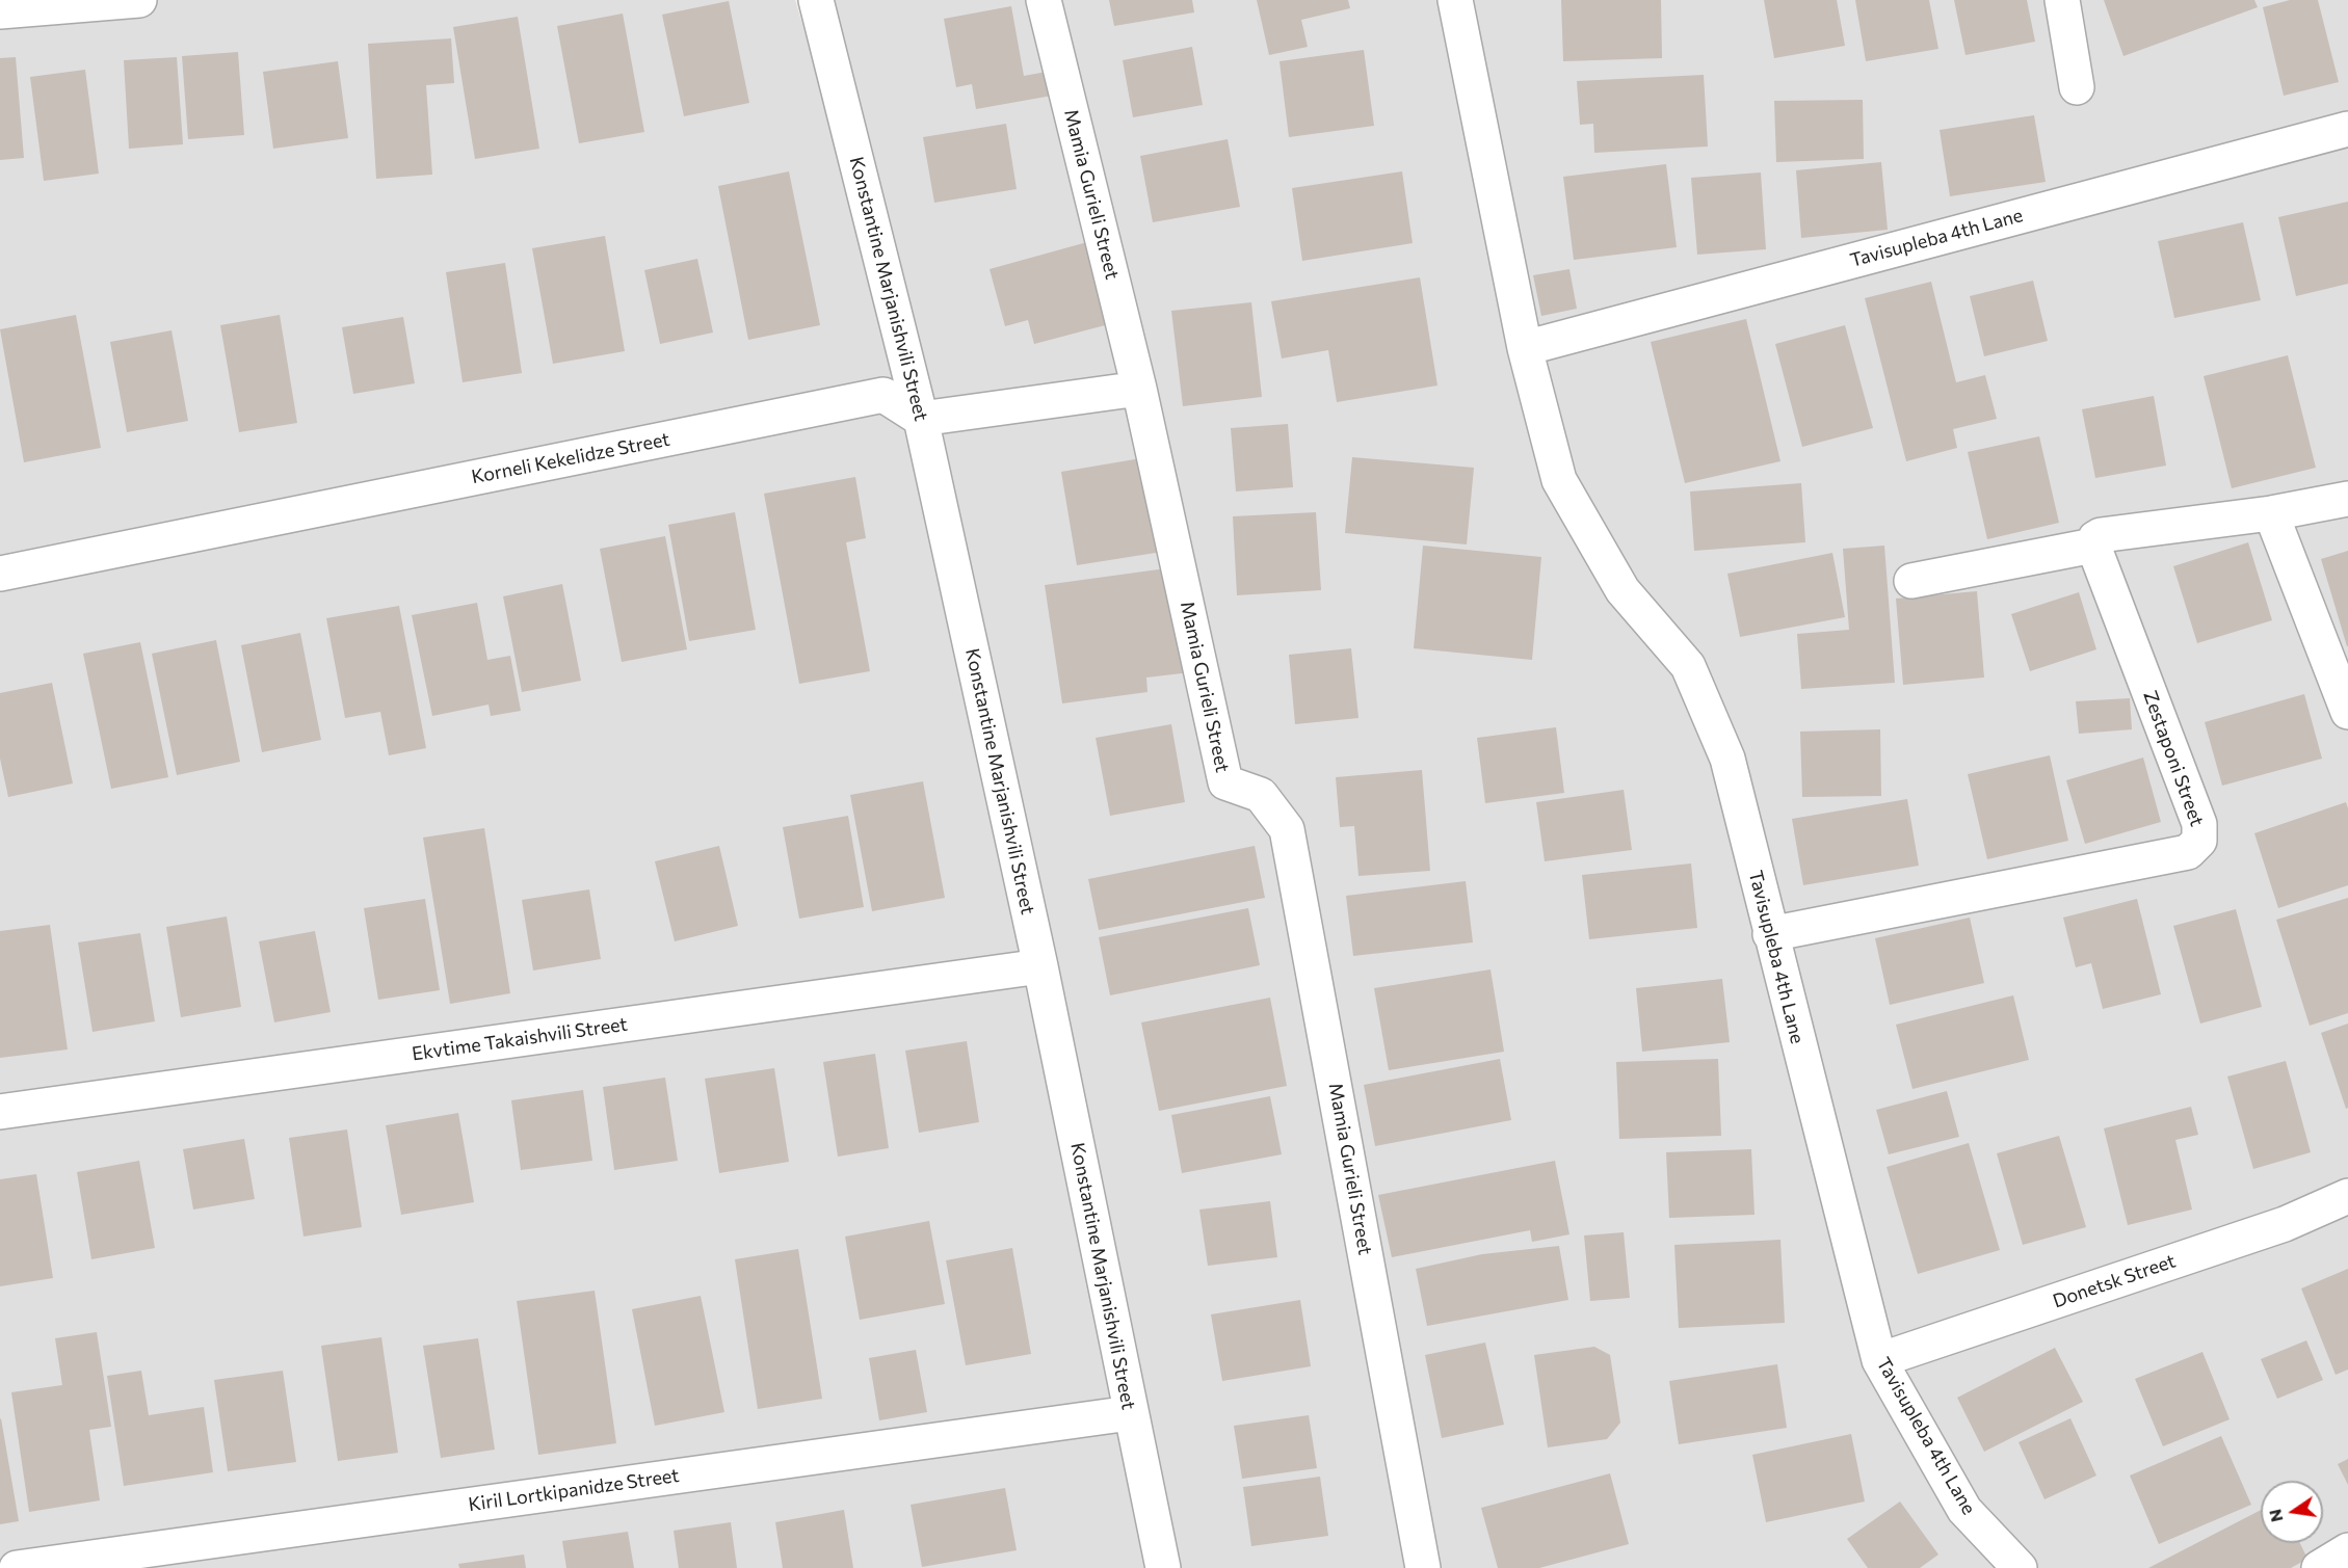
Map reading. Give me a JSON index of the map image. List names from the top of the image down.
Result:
{
  "streets": {
    "street": [
      "Mamia Gurieli Street",
      "Tavisupleba 4th Lane",
      "Konstantine Marjanishvili Street",
      "Korneli Kekelidze Street",
      "Zestaponi Street",
      "Ekvtime Takaishvili Street",
      "Donetsk Street",
      "Kiril Lortkipanidze Street"
    ]
  },
  "crossings": [
    ["Tavisupleba 4th Lane", "Zestaponi Street"],
    ["Tavisupleba 4th Lane", "Donetsk Street"],
    ["Konstantine Marjanishvili Street", "Korneli Kekelidze Street"],
    ["Konstantine Marjanishvili Street", "Ekvtime Takaishvili Street"],
    ["Konstantine Marjanishvili Street", "Kiril Lortkipanidze Street"]
  ],
  "north": "left"
}
